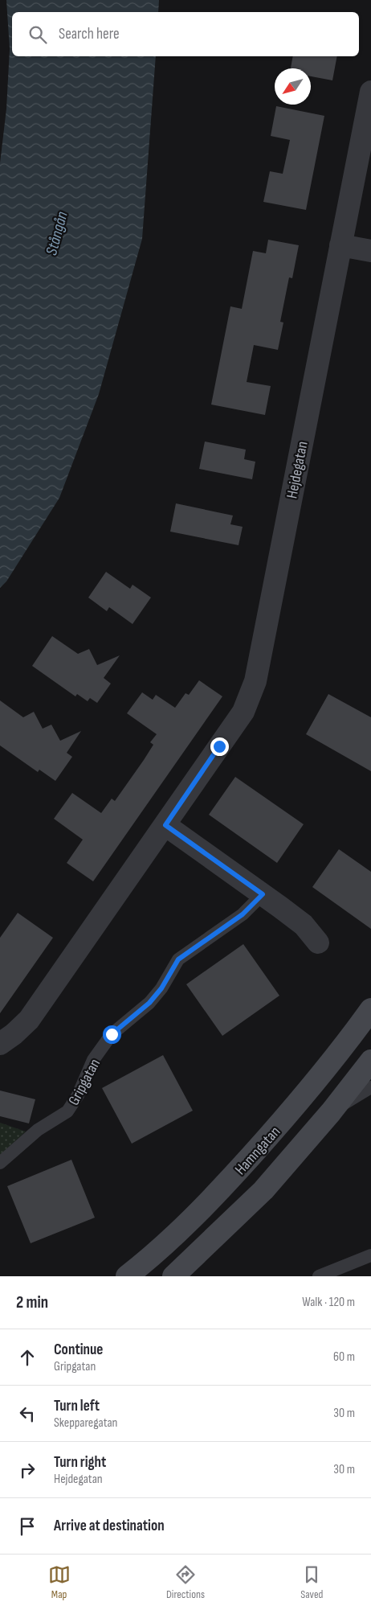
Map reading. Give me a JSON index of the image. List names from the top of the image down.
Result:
{
  "streets": {
    "main road": ["Hamngatan"],
    "street": ["Hejdegatan"],
    "lane": ["Gripgatan"]
  },
  "water": ["Stångån"],
  "north": "bottom left",
  "page": {
    "search": "Search here",
    "heading": ["2 min", "Walk · 120 m"],
    "list": [
      ["Continue", "Gripgatan", "60 m"],
      ["Turn left", "Skepparegatan", "30 m"],
      ["Turn right", "Hejdegatan", "30 m"],
      "Arrive at destination"
    ],
    "nav": ["Map", "Directions", "Saved"]
  }
}
